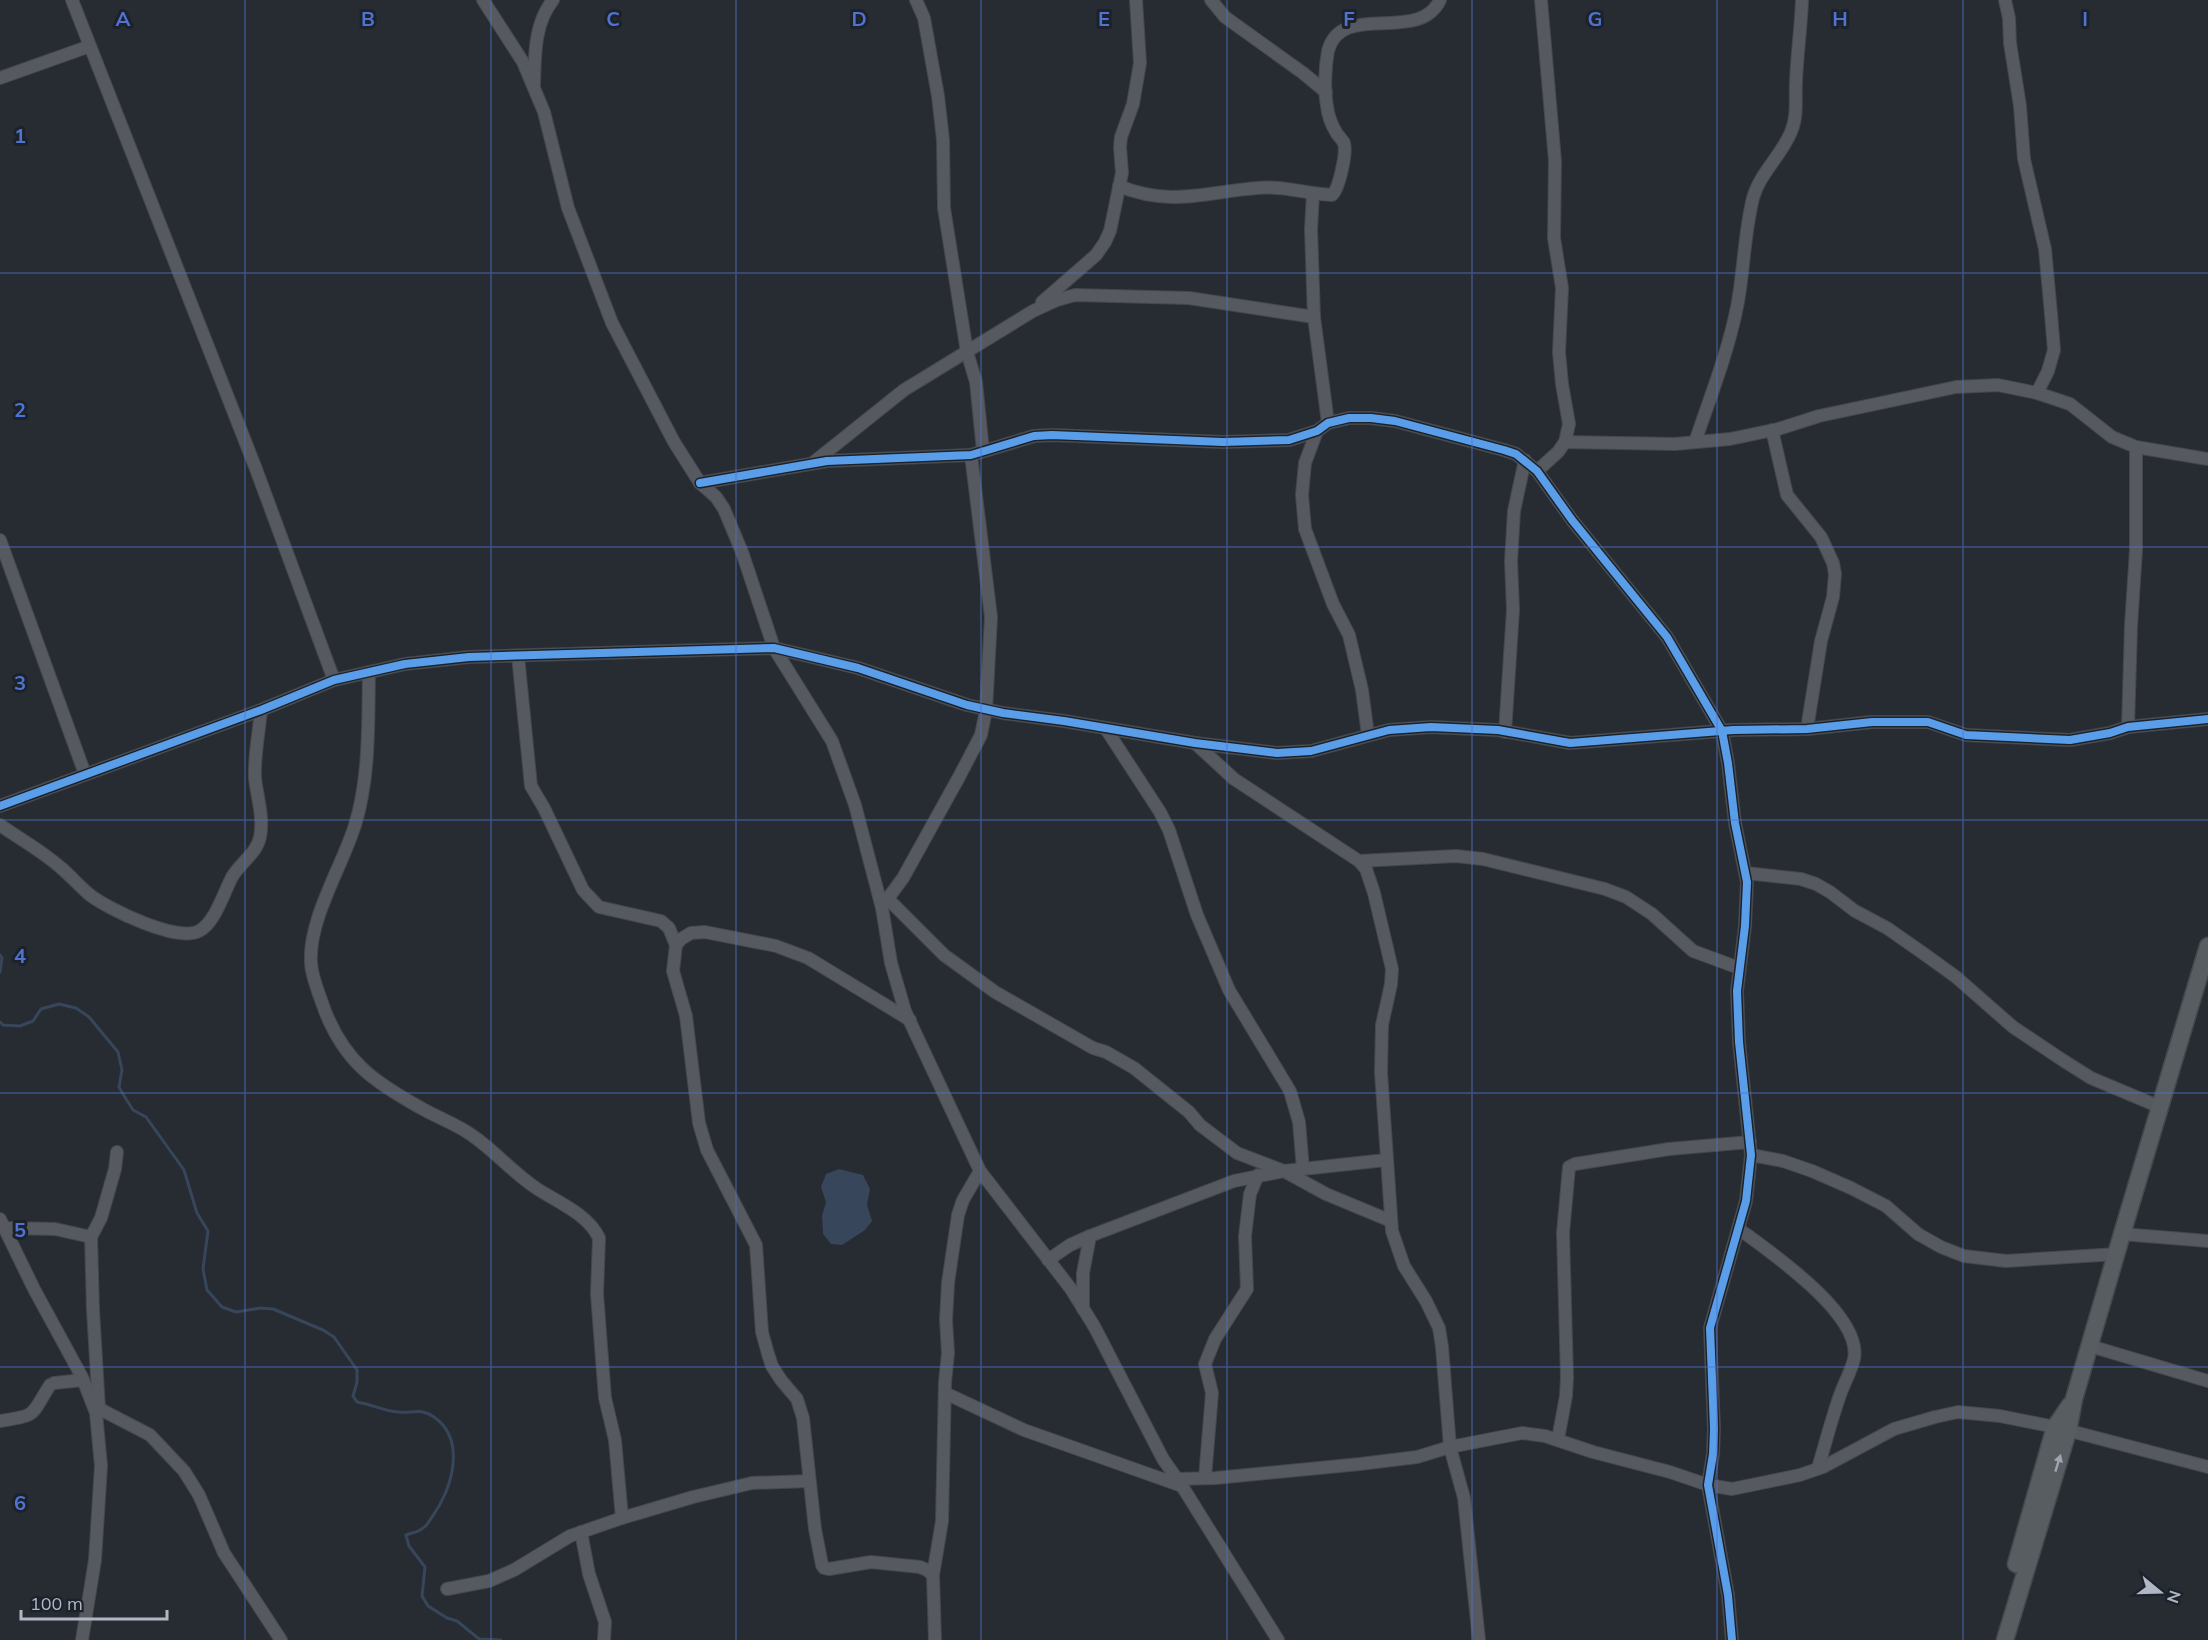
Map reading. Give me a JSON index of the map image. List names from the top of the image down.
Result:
{
  "scale_bar": "100 m",
  "north": "right",
  "grid": {
    "columns": [
      "A",
      "B",
      "C",
      "D",
      "E",
      "F",
      "G",
      "H",
      "I"
    ],
    "rows": [
      "1",
      "2",
      "3",
      "4",
      "5",
      "6"
    ]
  }
}
